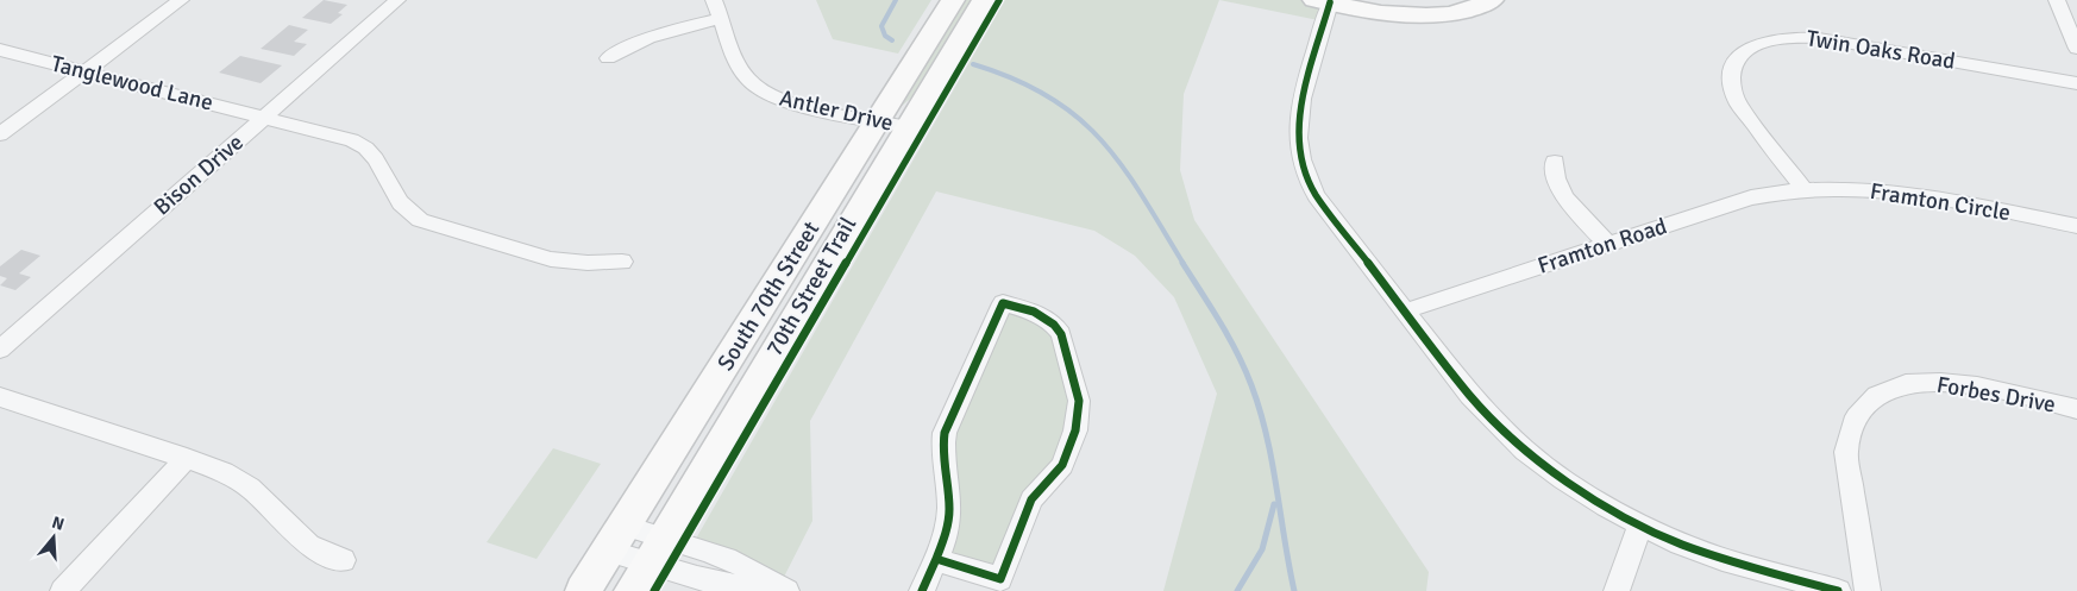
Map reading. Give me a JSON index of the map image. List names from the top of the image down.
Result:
{
  "streets": {
    "main road": ["South 70th Street"],
    "street": [
      "Twin Oaks Road",
      "Tanglewood Lane",
      "Antler Drive",
      "Bison Drive",
      "Framton Circle",
      "Framton Road",
      "Forbes Drive"
    ],
    "cycle path": ["70th Street Trail"]
  },
  "crossings": [
    ["Twin Oaks Road", "Framton Circle"],
    ["Twin Oaks Road", "Framton Road"],
    ["Tanglewood Lane", "Bison Drive"],
    ["Antler Drive", "South 70th Street"],
    ["Framton Circle", "Framton Road"]
  ],
  "north": "top"
}
